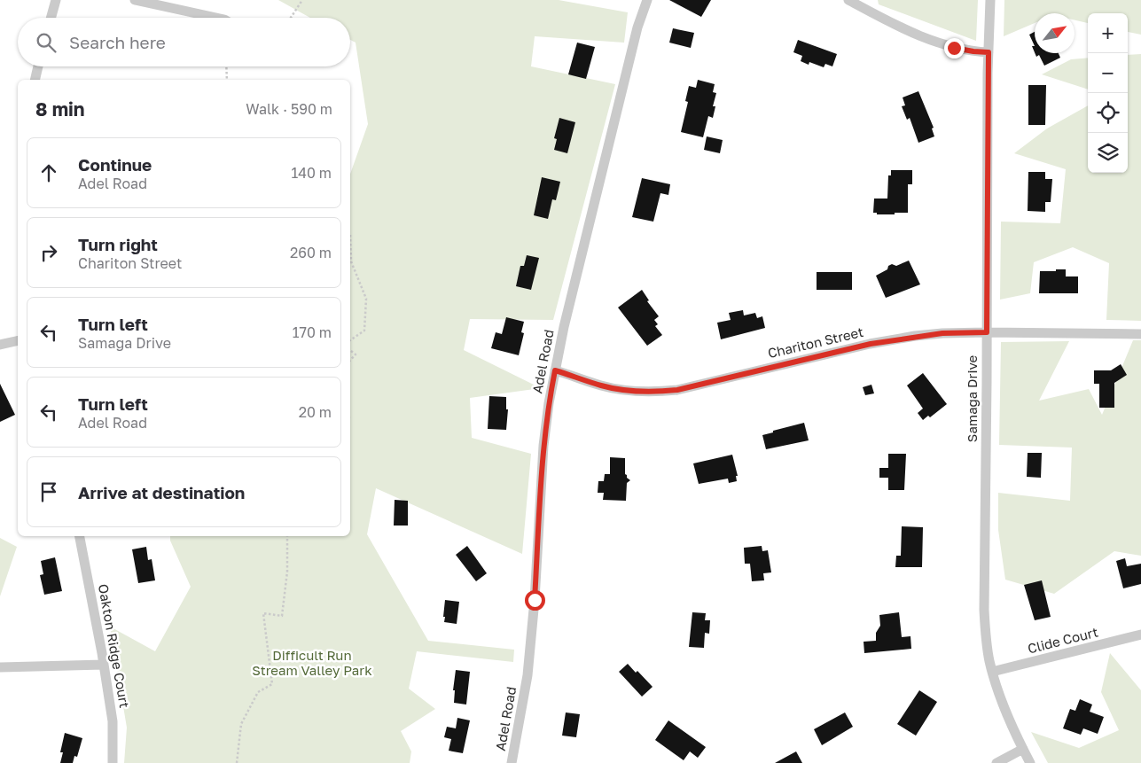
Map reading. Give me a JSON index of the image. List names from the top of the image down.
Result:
{
  "streets": {
    "street": [
      "Chariton Street",
      "Adel Road",
      "Samaga Drive",
      "Clide Court",
      "Oakton Ridge Court"
    ]
  },
  "crossings": [
    ["Chariton Street", "Adel Road"],
    ["Chariton Street", "Samaga Drive"],
    ["Samaga Drive", "Clide Court"]
  ],
  "parks": ["Difficult Run Stream Valley Park"],
  "north": "top right",
  "page": {
    "map_buttons": ["+", "−"],
    "search": "Search here",
    "heading": ["8 min", "Walk · 590 m"],
    "list": [
      ["Continue", "Adel Road", "140 m"],
      ["Turn right", "Chariton Street", "260 m"],
      ["Turn left", "Samaga Drive", "170 m"],
      ["Turn left", "Adel Road", "20 m"],
      "Arrive at destination"
    ]
  }
}
